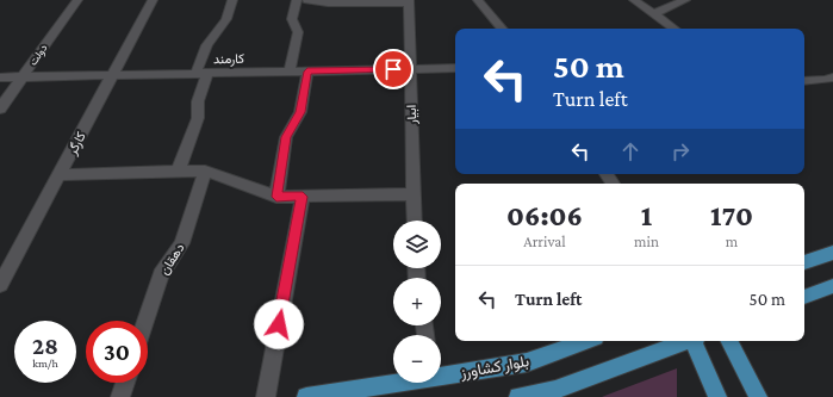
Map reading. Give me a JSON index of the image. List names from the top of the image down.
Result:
{
  "streets": {
    "main road": ["بلوار کشاورز"],
    "street": [
      "دولت",
      "کارمند",
      "ابیار",
      "کارگر",
      "دهقان"
    ]
  },
  "crossings": [
    ["دولت", "کارمند"],
    ["کارمند", "ابیار"],
    ["کارمند", "کارگر"]
  ],
  "page": {
    "turn": ["50 m", "Turn left"],
    "eta": [
      "06:06",
      "Arrival",
      "1",
      "min",
      "170",
      "m"
    ],
    "map_buttons": ["+", "−"],
    "list": [
      {
        "name": "Turn left",
        "value": "50 m"
      }
    ],
    "speed": "28 km/h",
    "limit": "30"
  }
}
